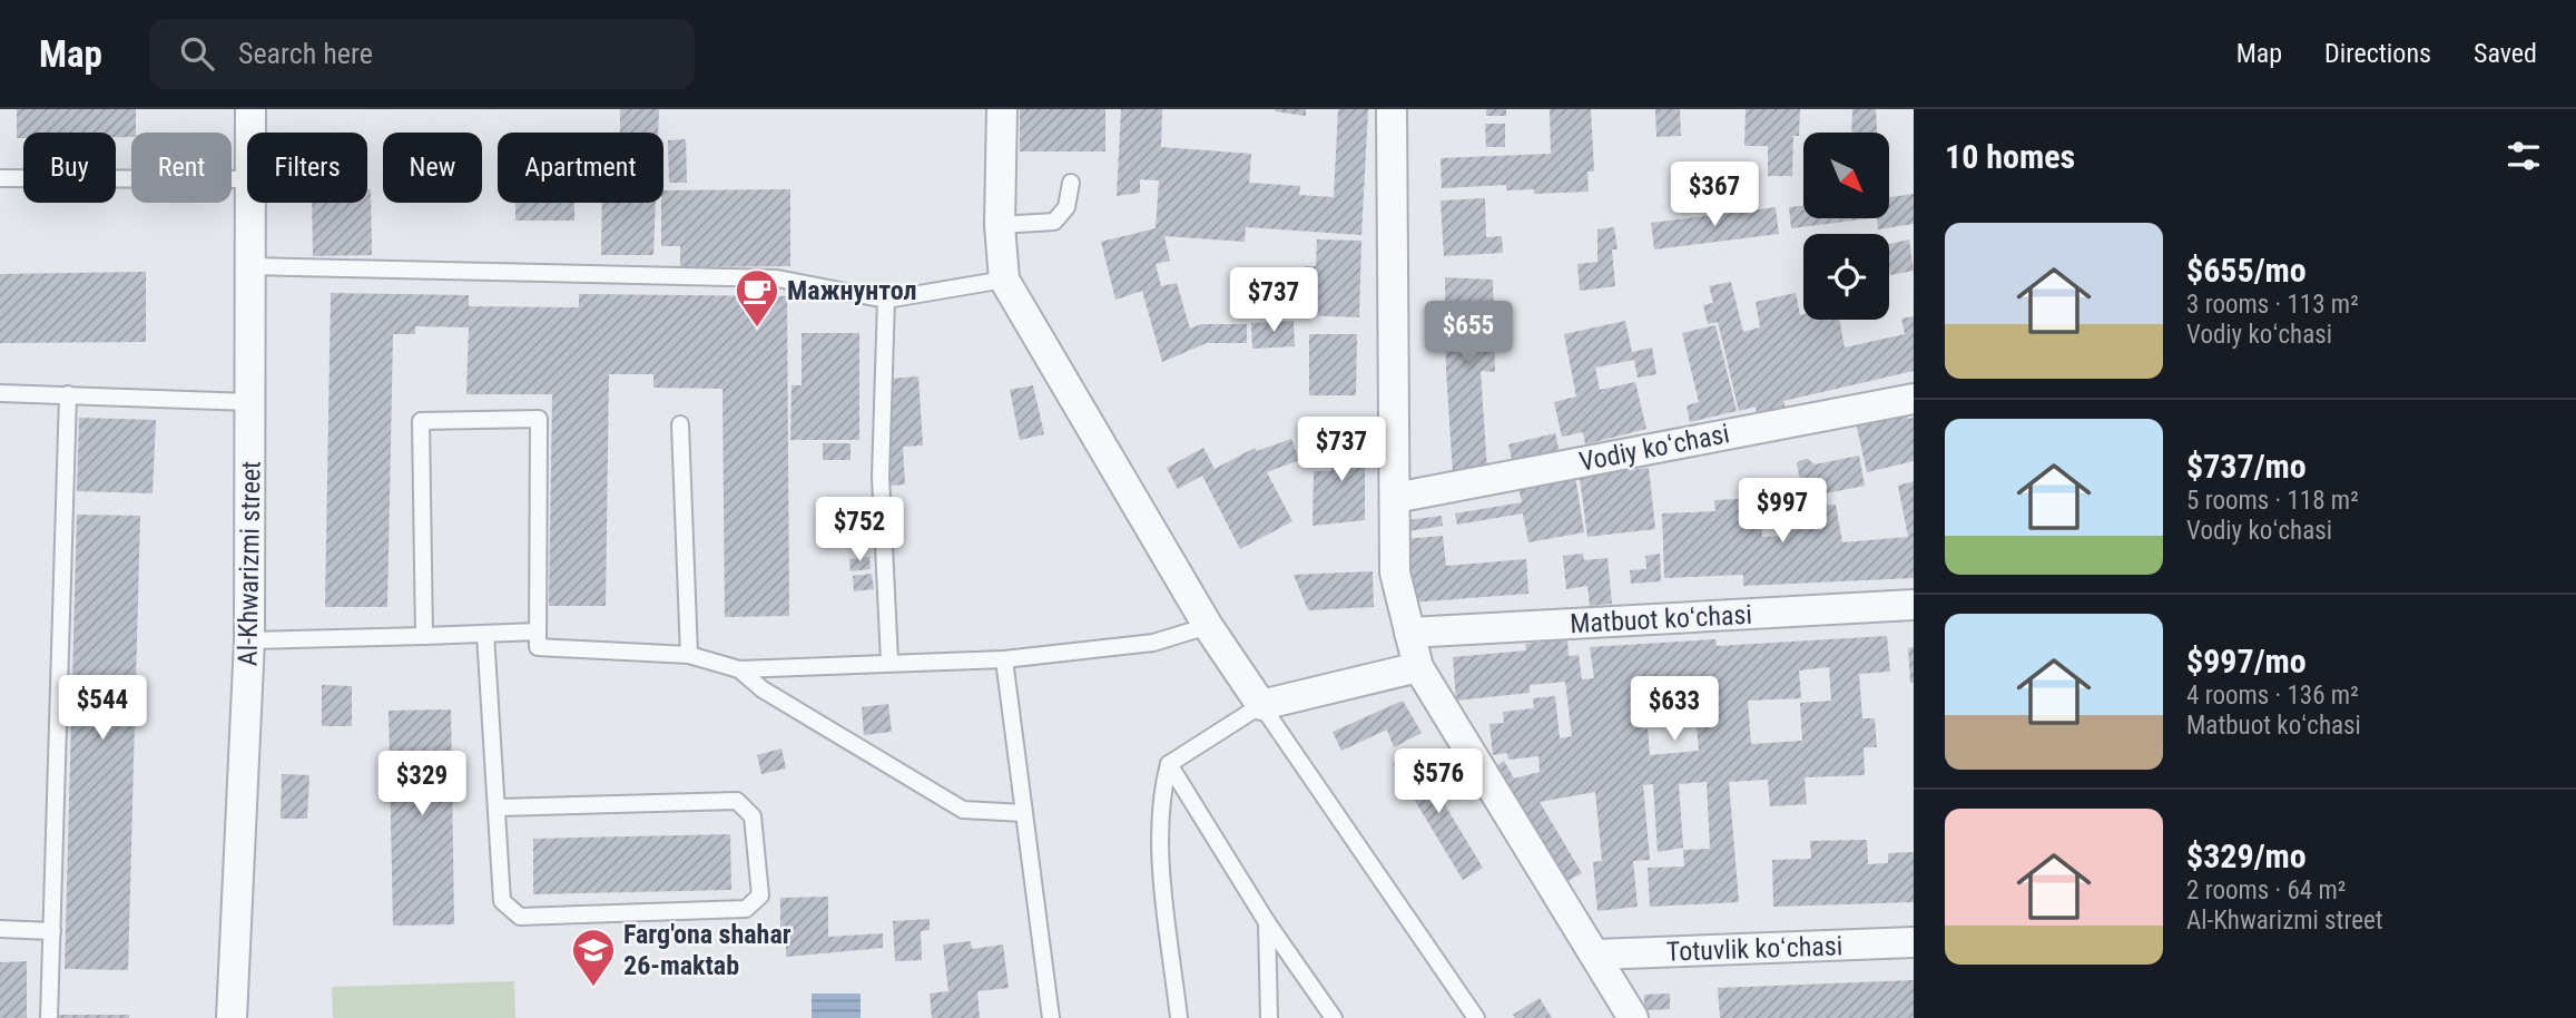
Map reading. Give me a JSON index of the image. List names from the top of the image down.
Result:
{
  "streets": {
    "street": [
      "Vodiy koʻchasi",
      "Al-Khwarizmi street",
      "Matbuot koʻchasi",
      "Totuvlik koʻchasi"
    ]
  },
  "places": {
    "cafe": ["Мажнунтол"],
    "school or university": ["Farg'ona shahar 26-maktab"]
  },
  "north": "bottom right",
  "page": {
    "header": "Map",
    "search": "Search here",
    "nav": ["Map", "Directions", "Saved"],
    "heading": "10 homes",
    "chip": [
      "Buy",
      "Rent",
      "Filters",
      "New",
      "Apartment"
    ],
    "price": [
      "$367",
      "$737",
      "$655",
      "$737",
      "$997",
      "$752",
      "$544",
      "$633",
      "$576",
      "$329"
    ],
    "list": [
      {
        "name": "$655/mo",
        "note": "3 rooms · 113 m² · Vodiy koʻchasi"
      },
      {
        "name": "$737/mo",
        "note": "5 rooms · 118 m² · Vodiy koʻchasi"
      },
      {
        "name": "$997/mo",
        "note": "4 rooms · 136 m² · Matbuot koʻchasi"
      },
      {
        "name": "$329/mo",
        "note": "2 rooms · 64 m² · Al-Khwarizmi street"
      }
    ]
  }
}
